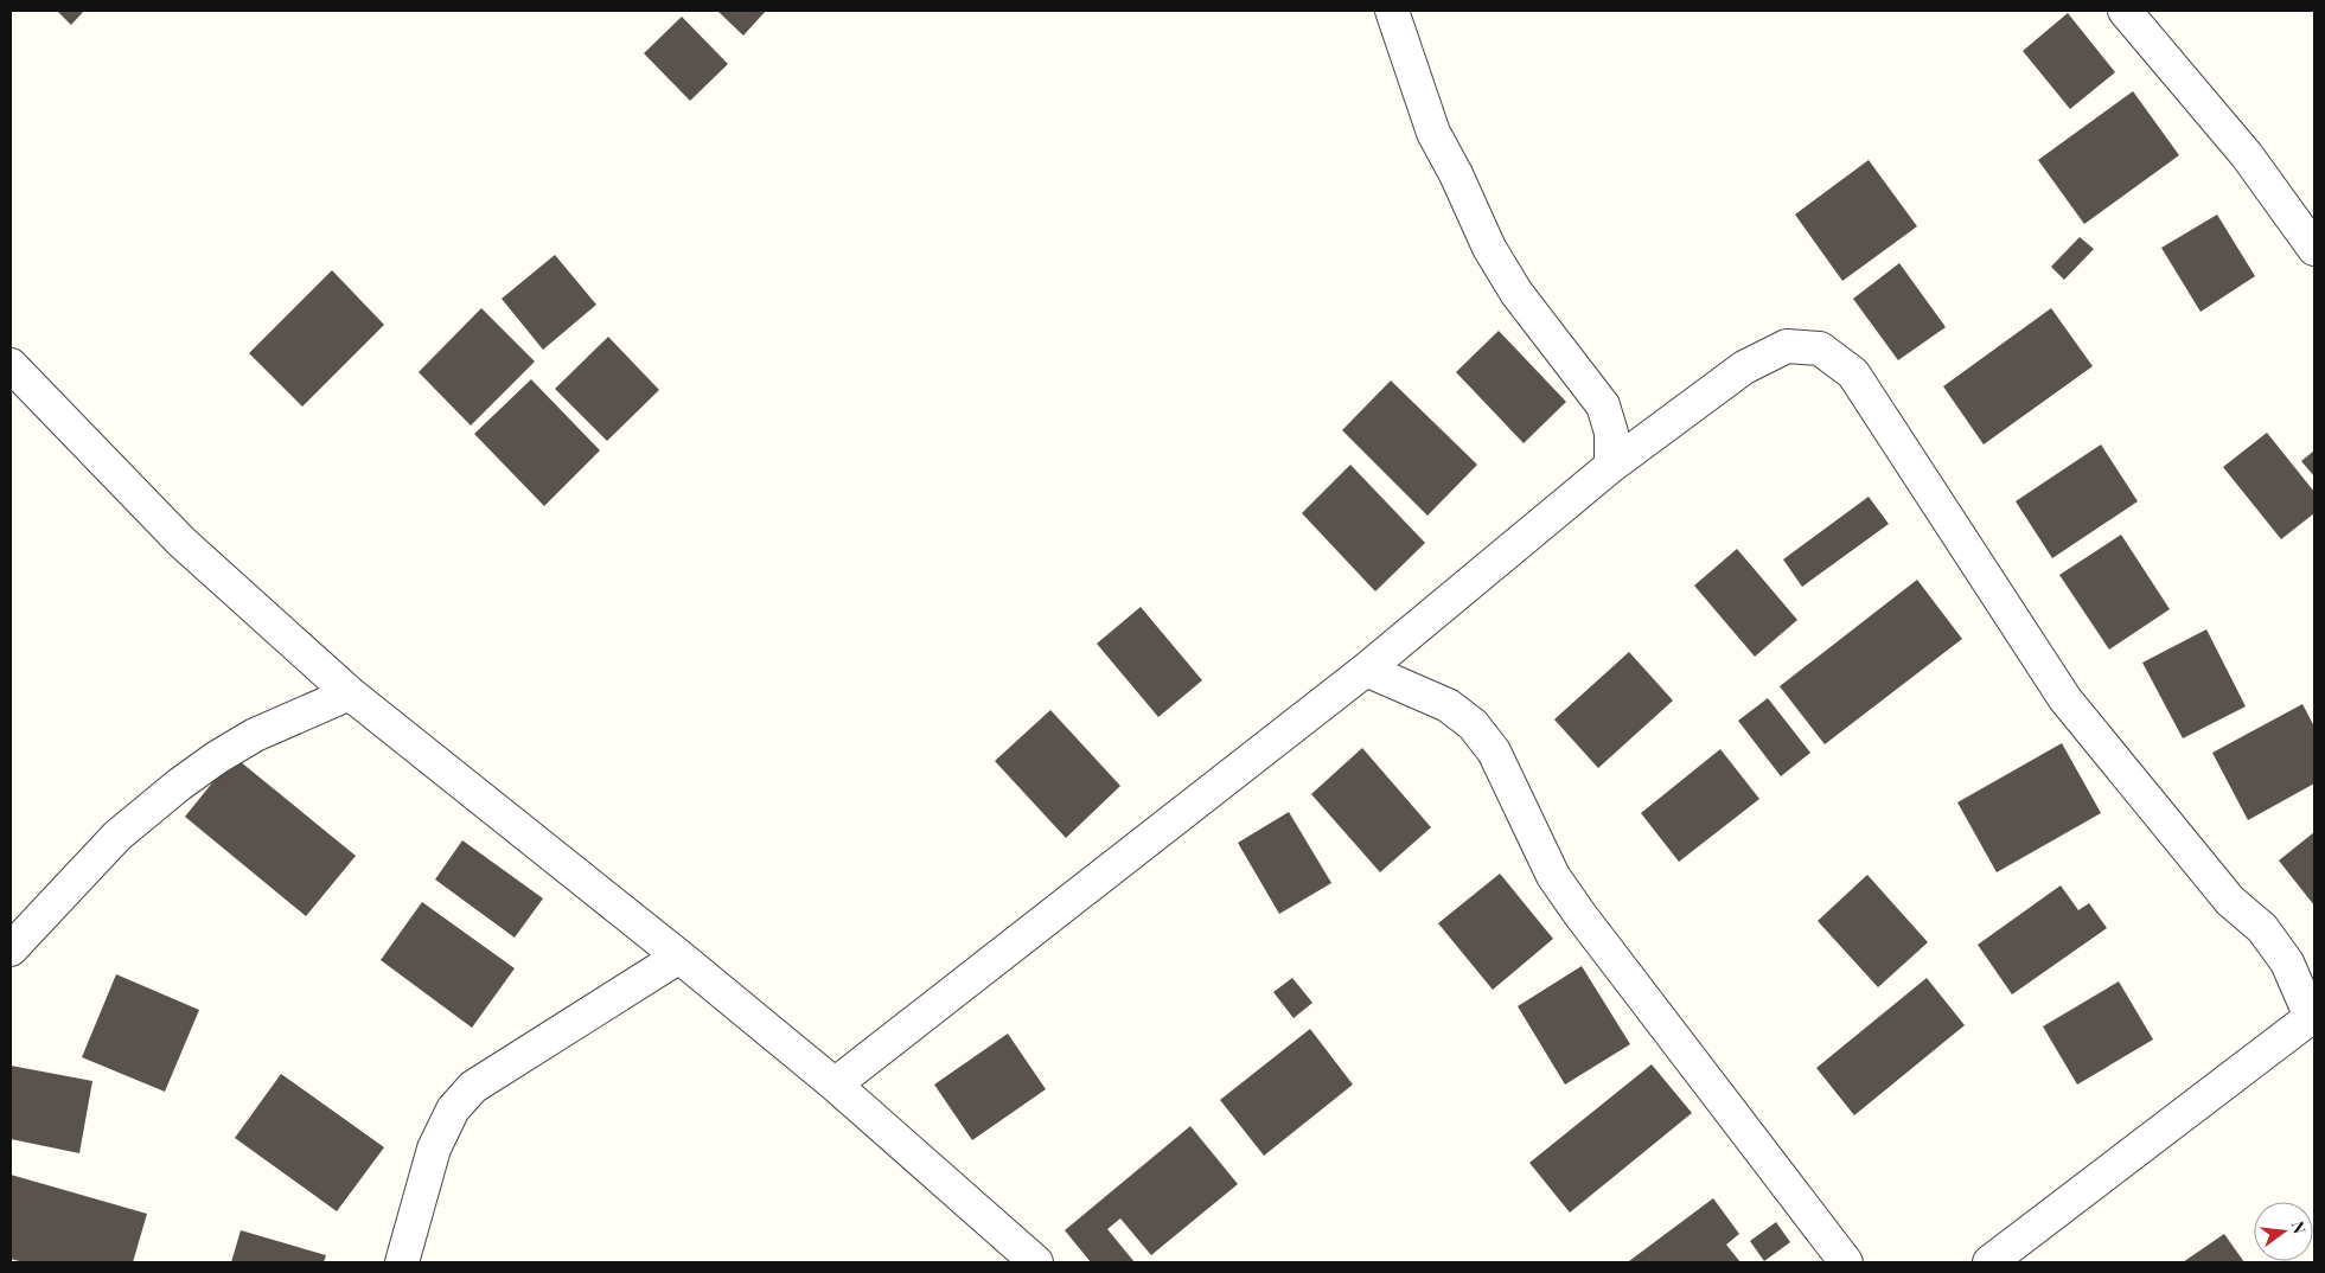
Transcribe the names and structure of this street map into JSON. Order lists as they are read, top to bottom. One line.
{"north":"right"}
